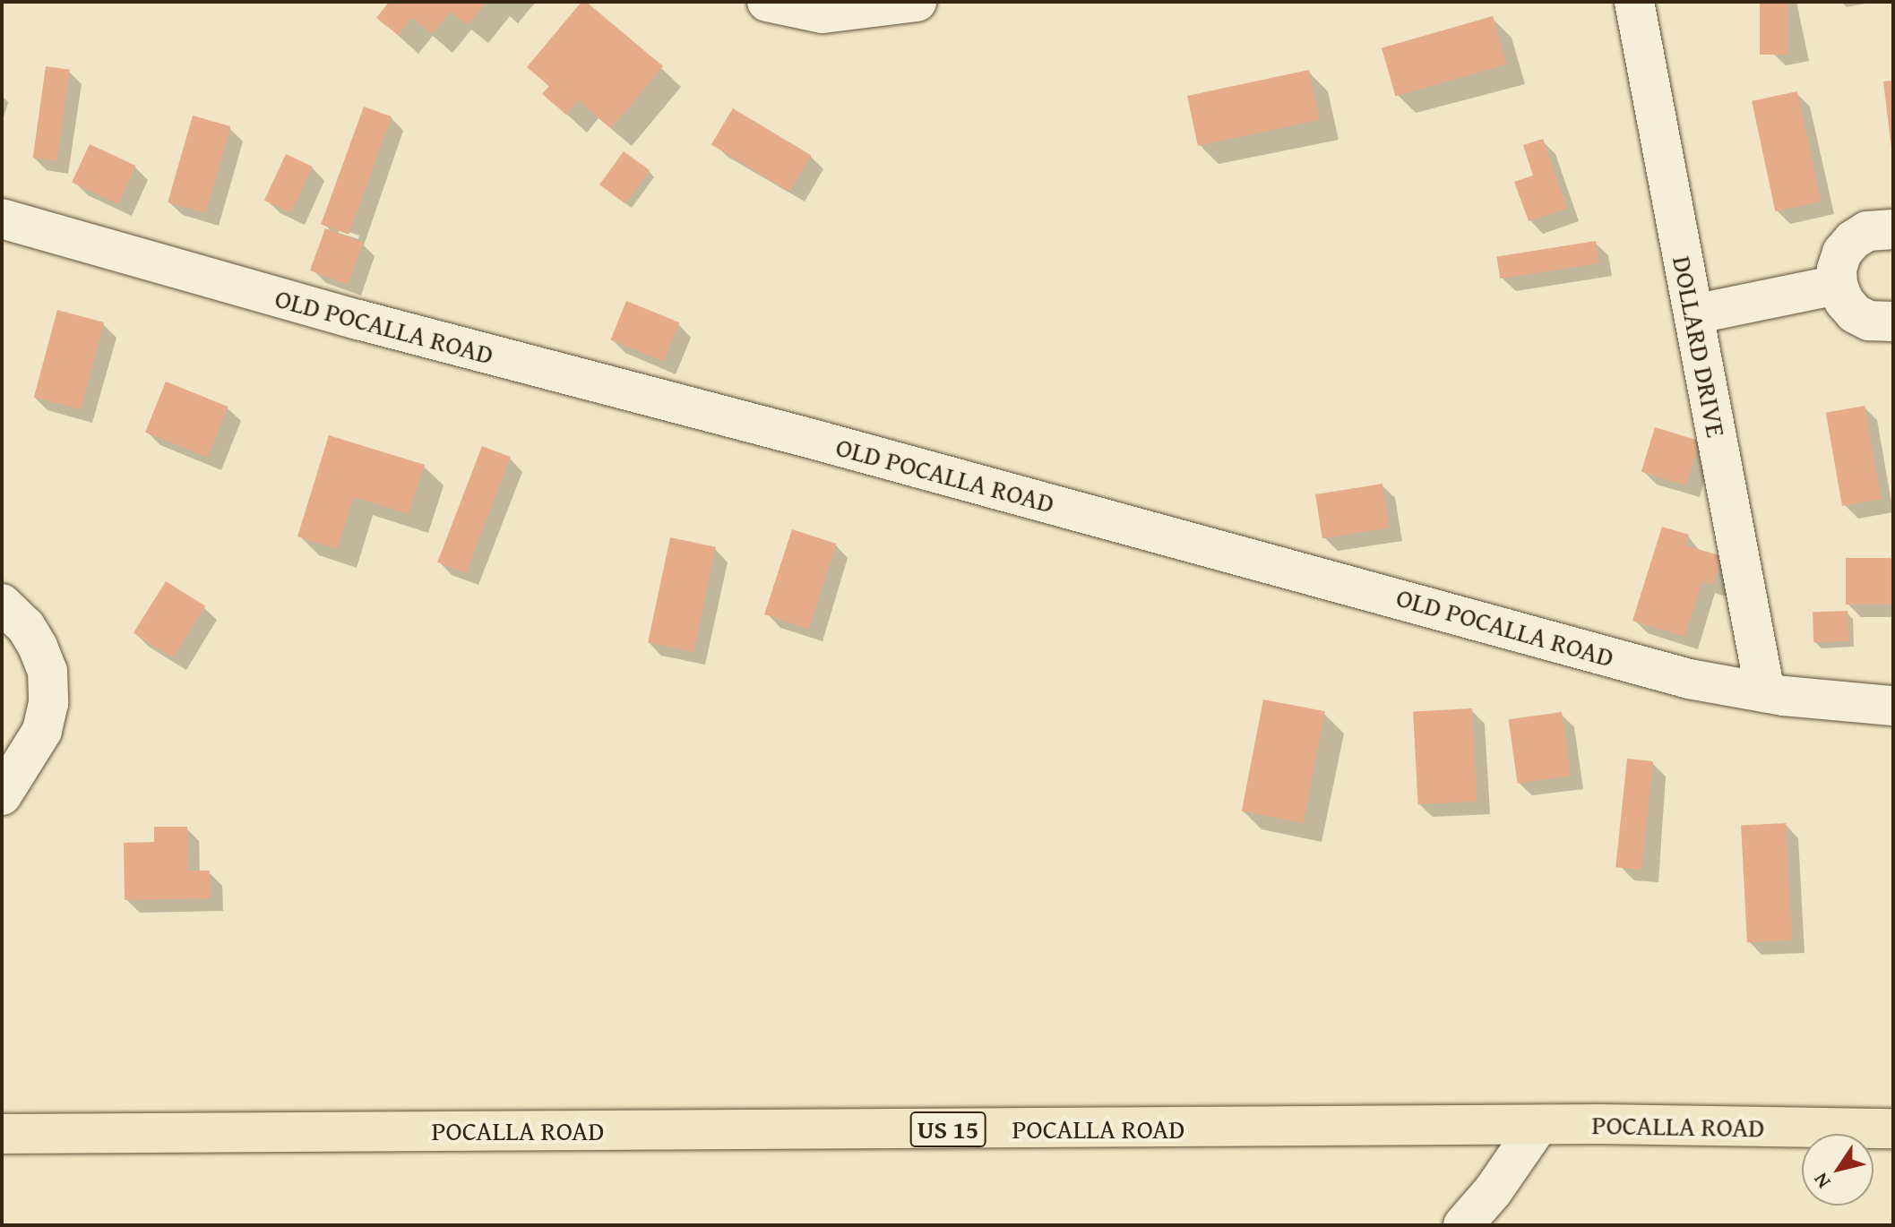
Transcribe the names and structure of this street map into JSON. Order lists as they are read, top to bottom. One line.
{"streets":{"main road":["POCALLA ROAD","US 15"],"street":["OLD POCALLA ROAD","DOLLARD DRIVE"]},"crossings":[["OLD POCALLA ROAD","DOLLARD DRIVE"]],"north":"bottom left"}
